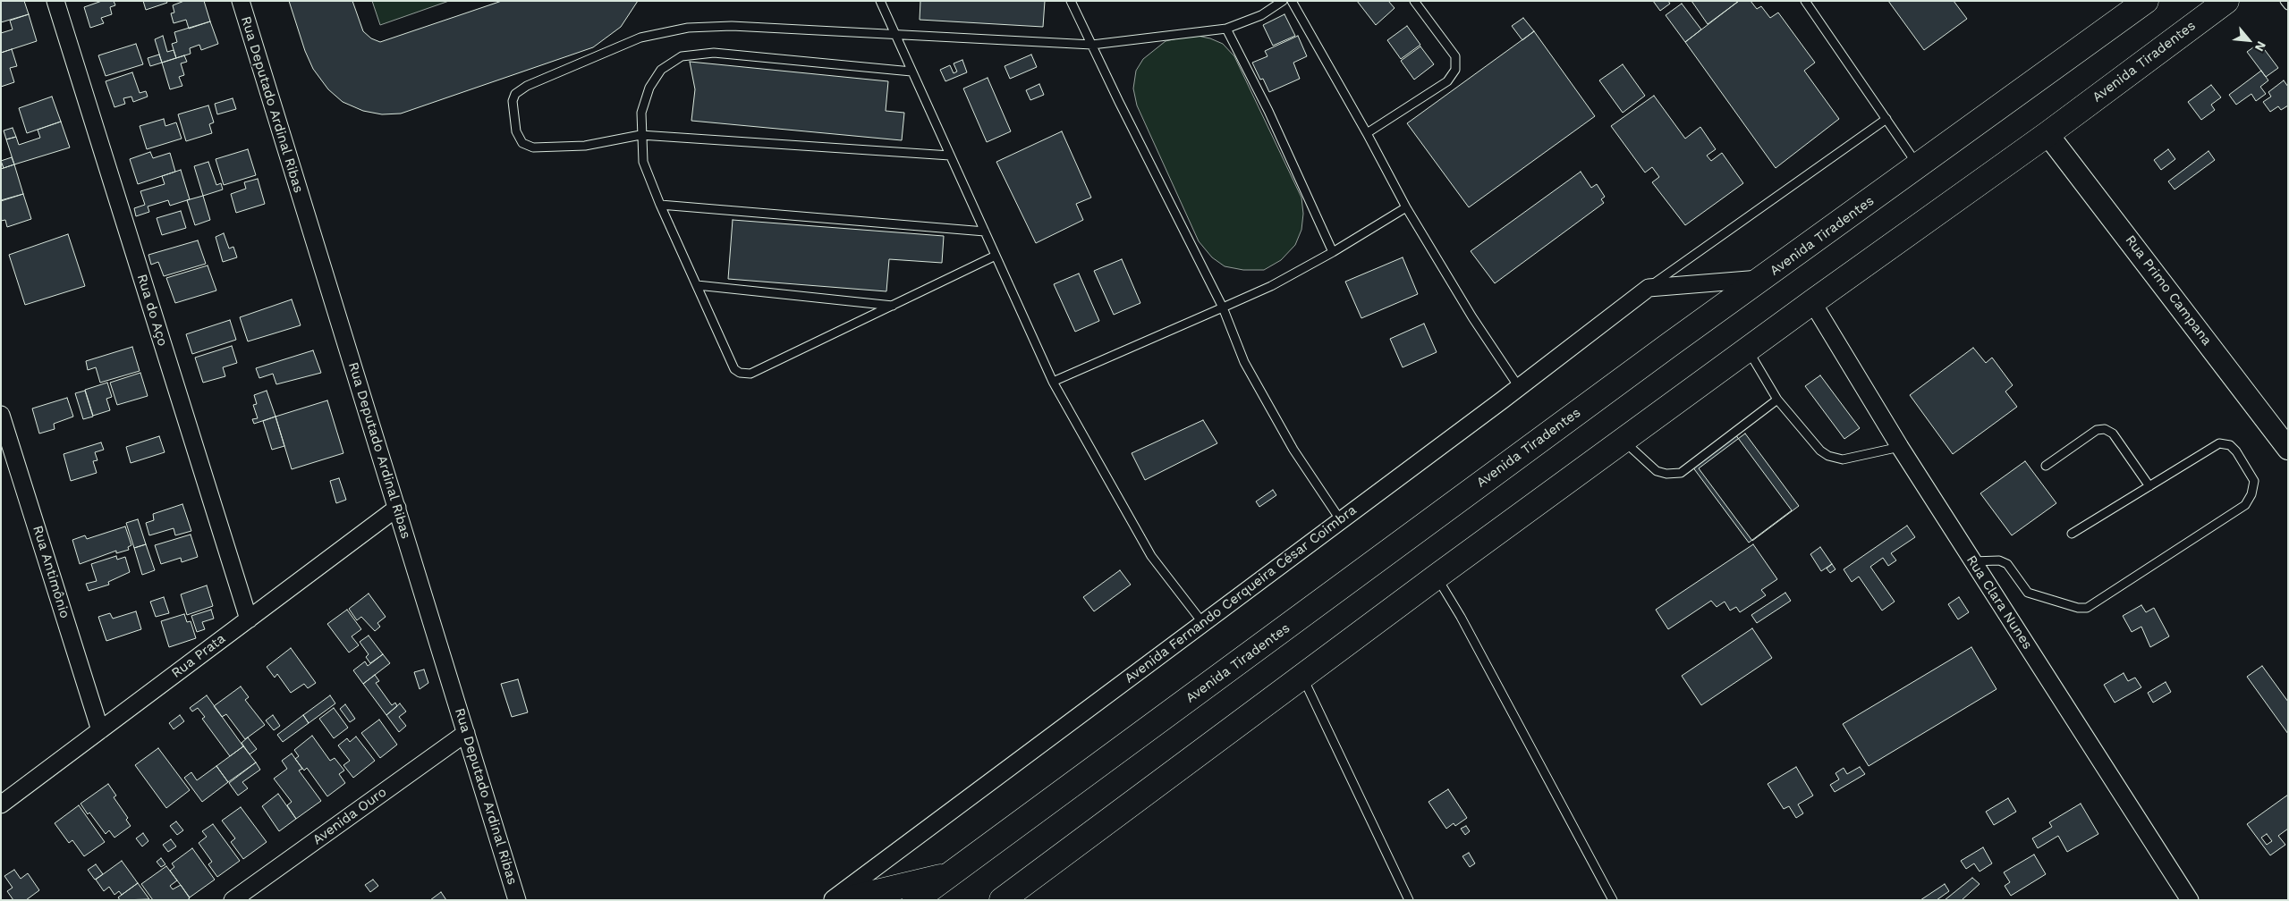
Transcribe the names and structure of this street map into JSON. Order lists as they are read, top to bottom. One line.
{"streets":{"highway":["Avenida Tiradentes"],"street":["Rua Deputado Ardinal Ribas","Rua Primo Campana","Rua do Aço","Rua Antimônio","Avenida Fernando Cerqueira César Coimbra","Rua Clara Nunes","Rua Prata","Avenida Ouro"]},"crossings":[["Avenida Tiradentes","Rua Primo Campana"],["Avenida Tiradentes","Rua Clara Nunes"],["Rua Deputado Ardinal Ribas","Rua Prata"],["Rua Deputado Ardinal Ribas","Avenida Ouro"],["Rua do Aço","Rua Prata"],["Rua Antimônio","Rua Prata"]],"north":"bottom right"}
